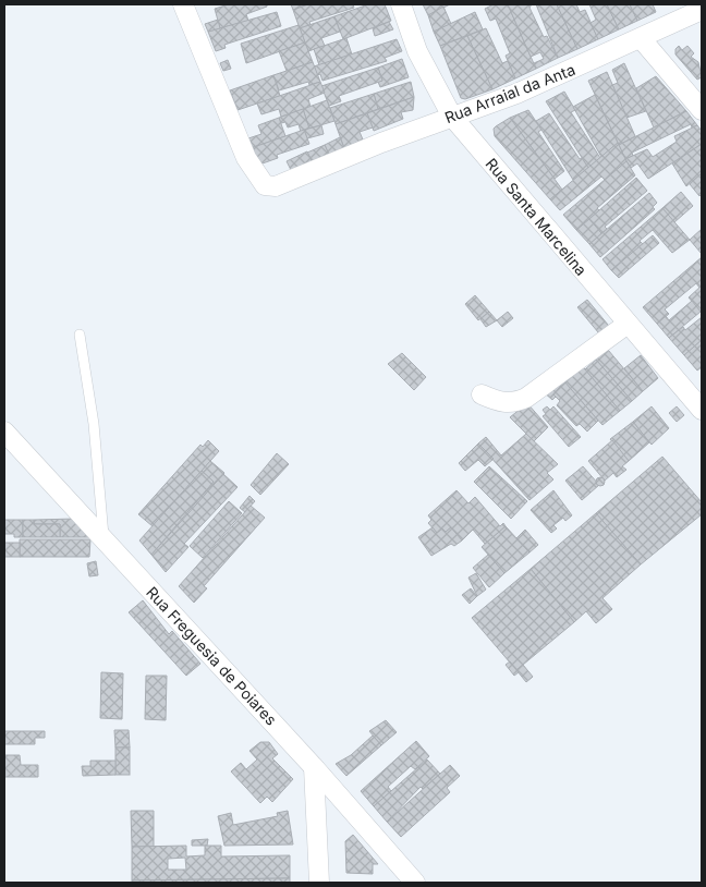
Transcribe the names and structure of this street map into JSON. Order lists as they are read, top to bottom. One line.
{"streets":{"street":["Rua Arraial da Anta","Rua Santa Marcelina","Rua Freguesia de Poiares"]},"crossings":[["Rua Arraial da Anta","Rua Santa Marcelina"]]}
